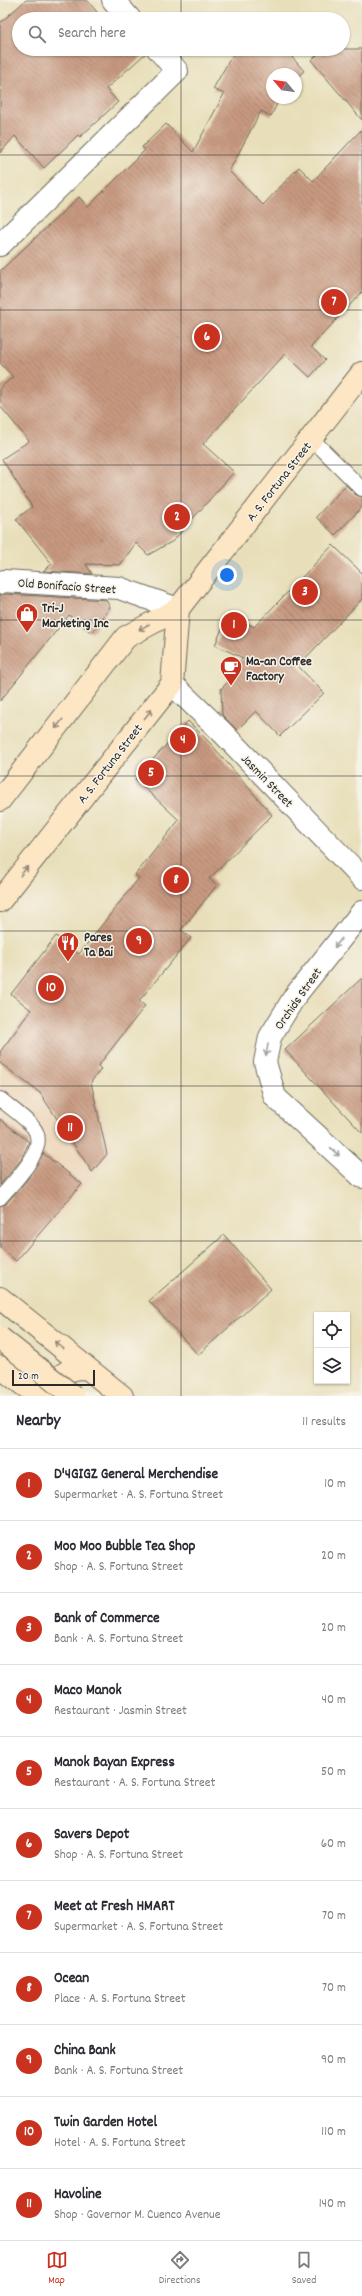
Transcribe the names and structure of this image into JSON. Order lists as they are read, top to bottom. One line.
{"streets":{"main road":["A. S. Fortuna Street"],"street":["Old Bonifacio Street","Jasmin Street","Orchids Street"]},"crossings":[["A. S. Fortuna Street","Old Bonifacio Street"],["A. S. Fortuna Street","Jasmin Street"]],"places":{"shop":["Tri-J Marketing Inc"],"cafe":["Ma-an Coffee Factory"],"restaurant":["Pares Ta Bai"]},"scale_bar":"20 m","north":"top left","page":{"search":"Search here","pins":["7","6","2","3","1","4","5","8","9","10","11"],"scale":"20 m","heading":["Nearby","11 results"],"list":[{"mark":"1","name":"D'4GIGZ General Merchendise","note":"Supermarket · A. S. Fortuna Street","value":"10 m"},{"mark":"2","name":"Moo Moo Bubble Tea Shop","note":"Shop · A. S. Fortuna Street","value":"20 m"},{"mark":"3","name":"Bank of Commerce","note":"Bank · A. S. Fortuna Street","value":"20 m"},{"mark":"4","name":"Maco Manok","note":"Restaurant · Jasmin Street","value":"40 m"},{"mark":"5","name":"Manok Bayan Express","note":"Restaurant · A. S. Fortuna Street","value":"50 m"},{"mark":"6","name":"Savers Depot","note":"Shop · A. S. Fortuna Street","value":"60 m"},{"mark":"7","name":"Meet at Fresh HMART","note":"Supermarket · A. S. Fortuna Street","value":"70 m"},{"mark":"8","name":"Ocean","note":"Place · A. S. Fortuna Street","value":"70 m"},{"mark":"9","name":"China Bank","note":"Bank · A. S. Fortuna Street","value":"90 m"},{"mark":"10","name":"Twin Garden Hotel","note":"Hotel · A. S. Fortuna Street","value":"110 m"},{"mark":"11","name":"Havoline","note":"Shop · Governor M. Cuenco Avenue","value":"140 m"}],"nav":["Map","Directions","Saved"]}}
